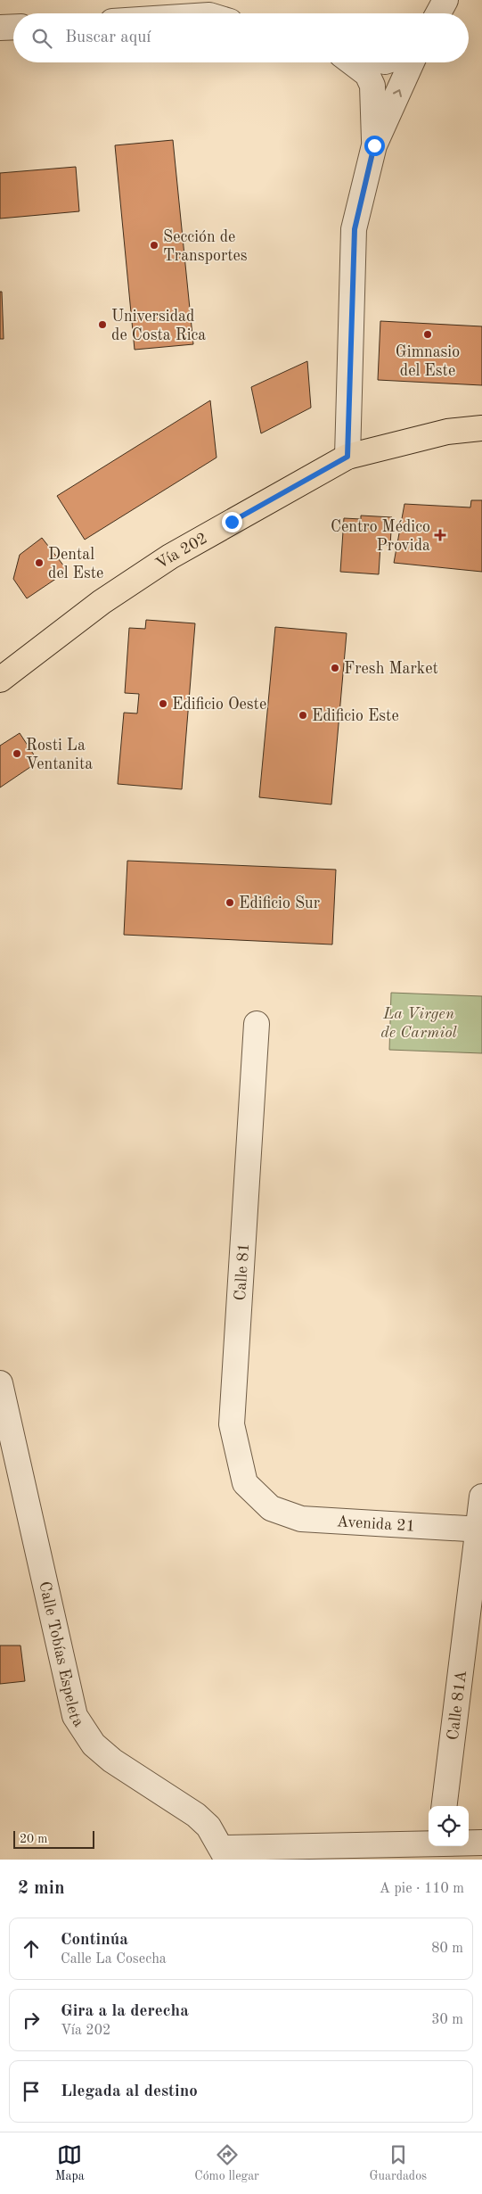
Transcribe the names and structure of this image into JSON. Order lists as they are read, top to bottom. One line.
{"streets":{"main road":["Vía 202"],"street":["Calle 81","Avenida 21","Calle Tobías Espeleta","Calle 81A"]},"crossings":[["Calle 81","Avenida 21"],["Avenida 21","Calle 81A"]],"parks":["La Virgen de Carmiol"],"places":{"other":["Sección de Transportes","Universidad de Costa Rica","Gimnasio del Este","Dental del Este","Fresh Market","Edificio Oeste","Edificio Este","Rosti La Ventanita","Edificio Sur"],"health":["Centro Médico Provida"]},"scale_bar":"20 m","page":{"search":"Buscar aquí","scale":"20 m","heading":["2 min","A pie · 110 m"],"list":[["Continúa","Calle La Cosecha","80 m"],["Gira a la derecha","Vía 202","30 m"],"Llegada al destino"],"nav":["Mapa","Cómo llegar","Guardados"]}}
